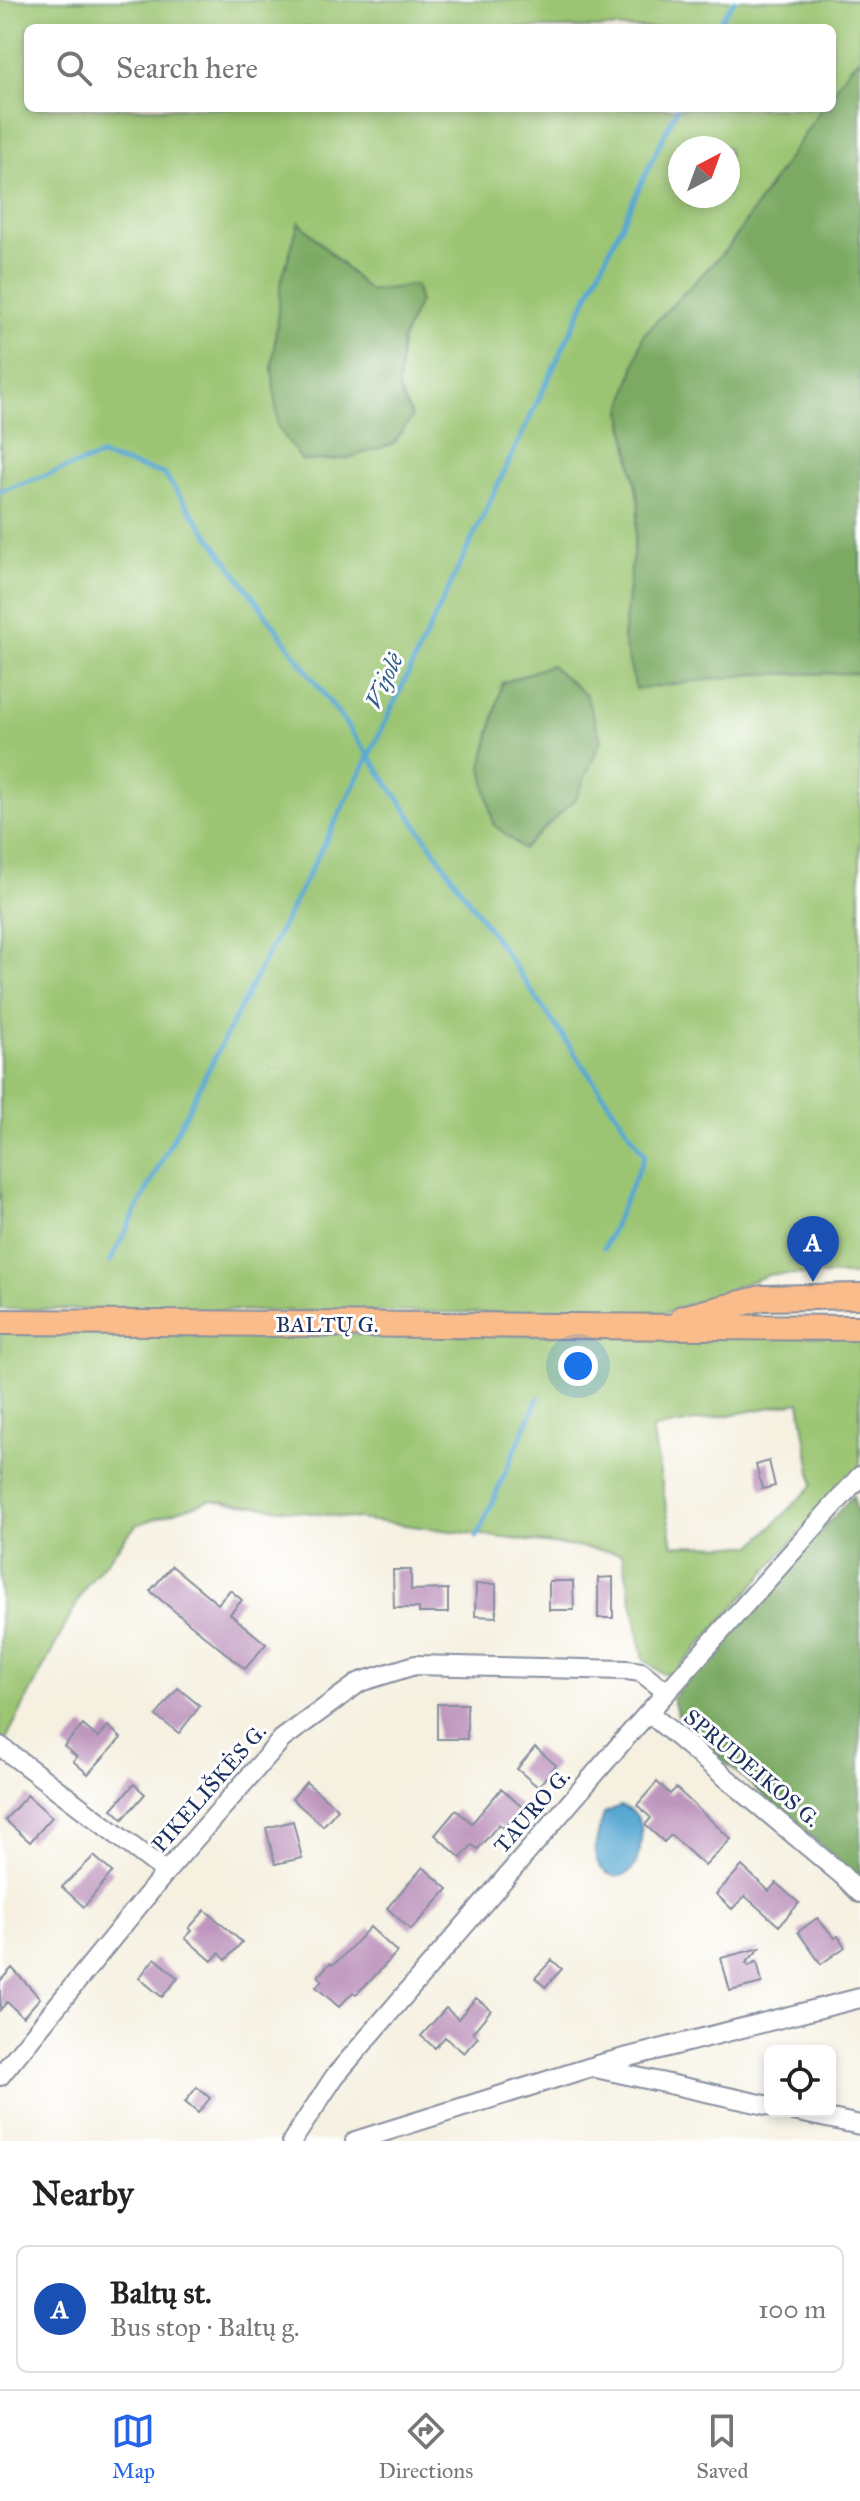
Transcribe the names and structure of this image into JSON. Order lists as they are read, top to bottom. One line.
{"streets":{"main road":["BALTŲ G."],"street":["SPRUDEIKOS G.","PIKELIŠKĖS G.","TAURO G."]},"crossings":[["SPRUDEIKOS G.","TAURO G."],["PIKELIŠKĖS G.","TAURO G."]],"water":["Vijolė"],"north":"top right","page":{"search":"Search here","pins":"A","heading":"Nearby","list":[{"mark":"A","name":"Baltų st.","note":"Bus stop · Baltų g.","value":"100 m"}],"nav":["Map","Directions","Saved"]}}
